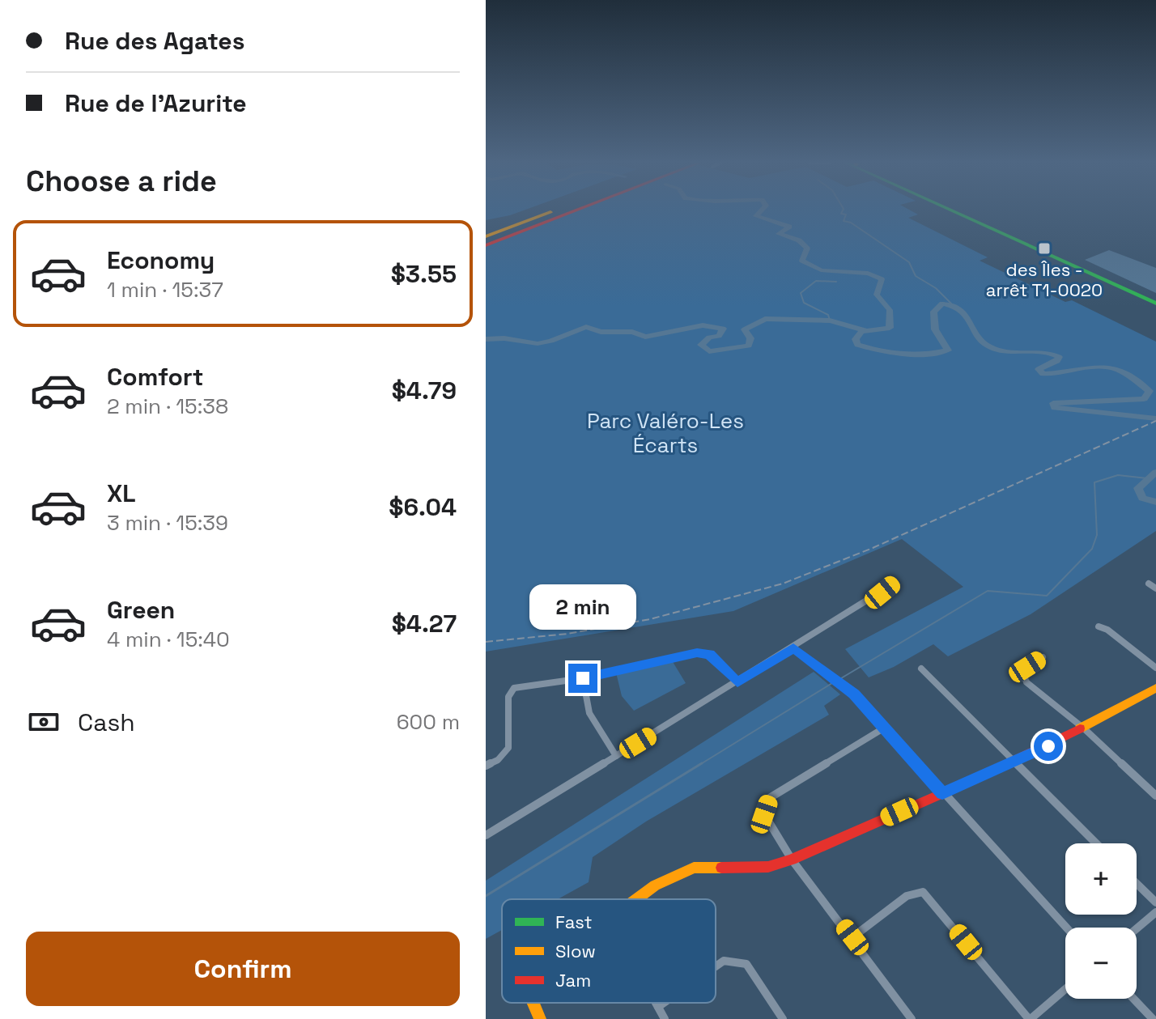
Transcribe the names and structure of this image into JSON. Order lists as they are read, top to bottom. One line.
{"parks":["Parc Valéro-Les Écarts"],"places":{"transit":["des Îles - arrêt T1-0020"]},"legend":["Fast","Slow","Jam"],"page":{"banner":["Rue des Agates","Rue de l'Azurite"],"heading":"Choose a ride","list":[{"name":"Economy","note":"1 min · 15:37","value":"$3.55"},{"name":"Comfort","note":"2 min · 15:38","value":"$4.79"},{"name":"XL","note":"3 min · 15:39","value":"$6.04"},{"name":"Green","note":"4 min · 15:40","value":"$4.27"}],"bubble":"2 min","pay":["Cash","600 m"],"map_buttons":["+","−"],"buttons":"Confirm"}}
